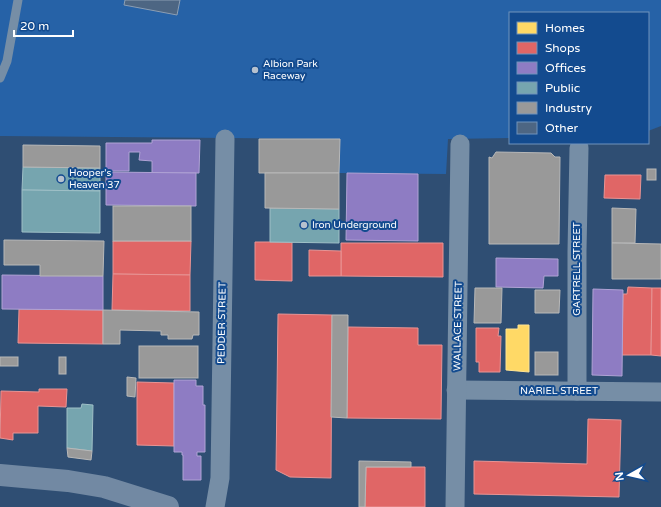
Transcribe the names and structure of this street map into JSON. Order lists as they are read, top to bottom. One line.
{"streets":{"street":["GARTRELL STREET","PEDDER STREET","WALLACE STREET","NARIEL STREET"]},"crossings":[["GARTRELL STREET","NARIEL STREET"],["WALLACE STREET","NARIEL STREET"]],"places":["Albion Park Raceway","Hooper's Heaven 37","Iron Underground"],"legend":["Homes","Shops","Offices","Public","Industry","Other"],"scale_bar":"20 m","north":"left"}
